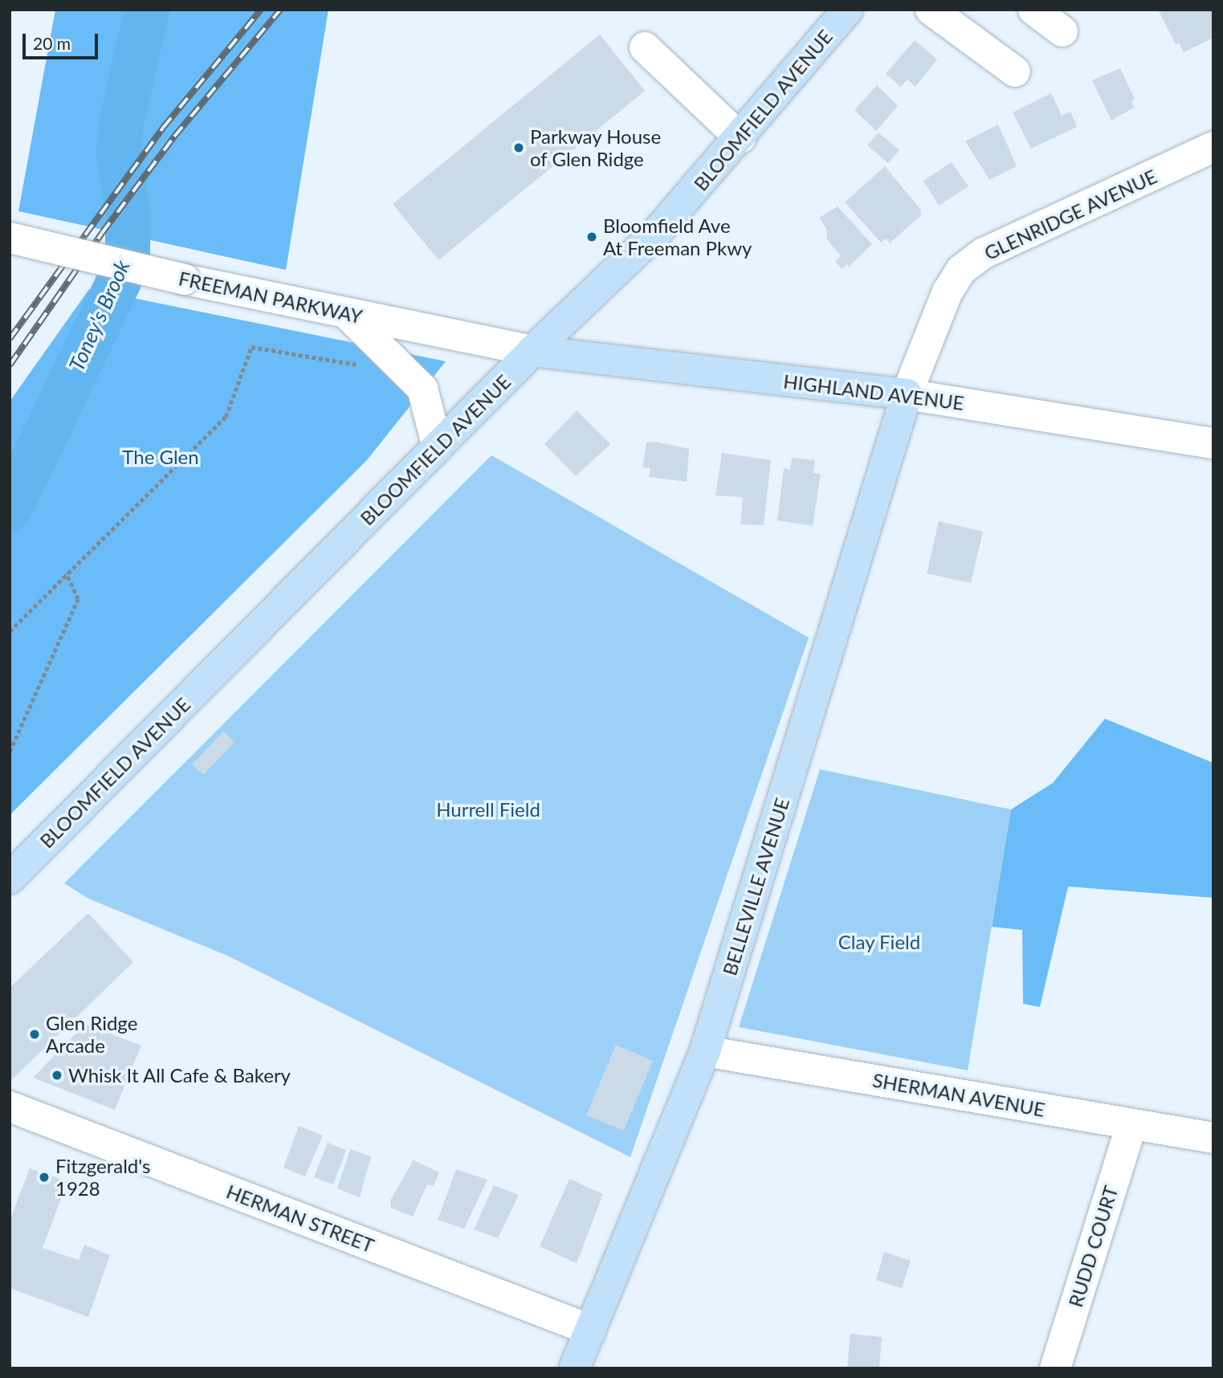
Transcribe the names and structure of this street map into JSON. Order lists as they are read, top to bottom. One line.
{"streets":{"main road":["BLOOMFIELD AVENUE","HIGHLAND AVENUE","BELLEVILLE AVENUE"],"street":["GLENRIDGE AVENUE","FREEMAN PARKWAY","SHERMAN AVENUE","HERMAN STREET","RUDD COURT"]},"crossings":[["BLOOMFIELD AVENUE","FREEMAN PARKWAY"],["BLOOMFIELD AVENUE","HIGHLAND AVENUE"],["GLENRIDGE AVENUE","HIGHLAND AVENUE"],["GLENRIDGE AVENUE","BELLEVILLE AVENUE"],["FREEMAN PARKWAY","HIGHLAND AVENUE"],["HIGHLAND AVENUE","BELLEVILLE AVENUE"],["BELLEVILLE AVENUE","SHERMAN AVENUE"],["BELLEVILLE AVENUE","HERMAN STREET"],["SHERMAN AVENUE","RUDD COURT"]],"water":["Toney's Brook"],"parks":["The Glen","Hurrell Field","Clay Field"],"places":["Parkway House of Glen Ridge","Bloomfield Ave At Freeman Pkwy","Glen Ridge Arcade","Whisk It All Cafe & Bakery","Fitzgerald's 1928"],"scale_bar":"20 m"}
